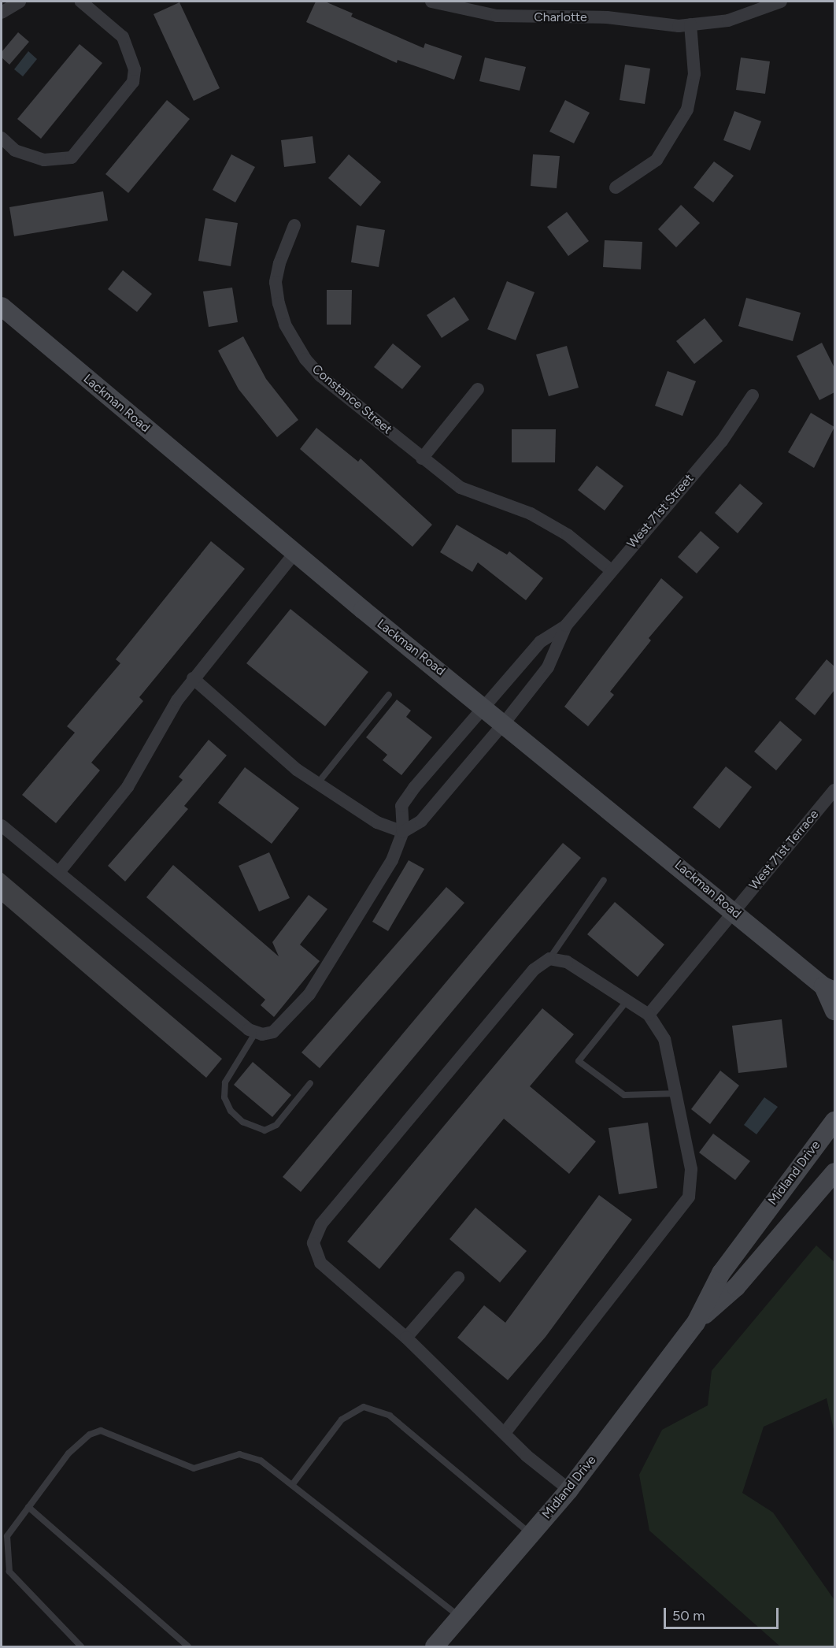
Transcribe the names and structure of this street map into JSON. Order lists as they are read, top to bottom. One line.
{"streets":{"main road":["Lackman Road","Midland Drive"],"street":["Charlotte","Constance Street","West 71st Street","West 71st Terrace"]},"crossings":[["Constance Street","West 71st Street"],["Lackman Road","West 71st Street"],["Lackman Road","West 71st Terrace"]],"scale_bar":"50 m"}
